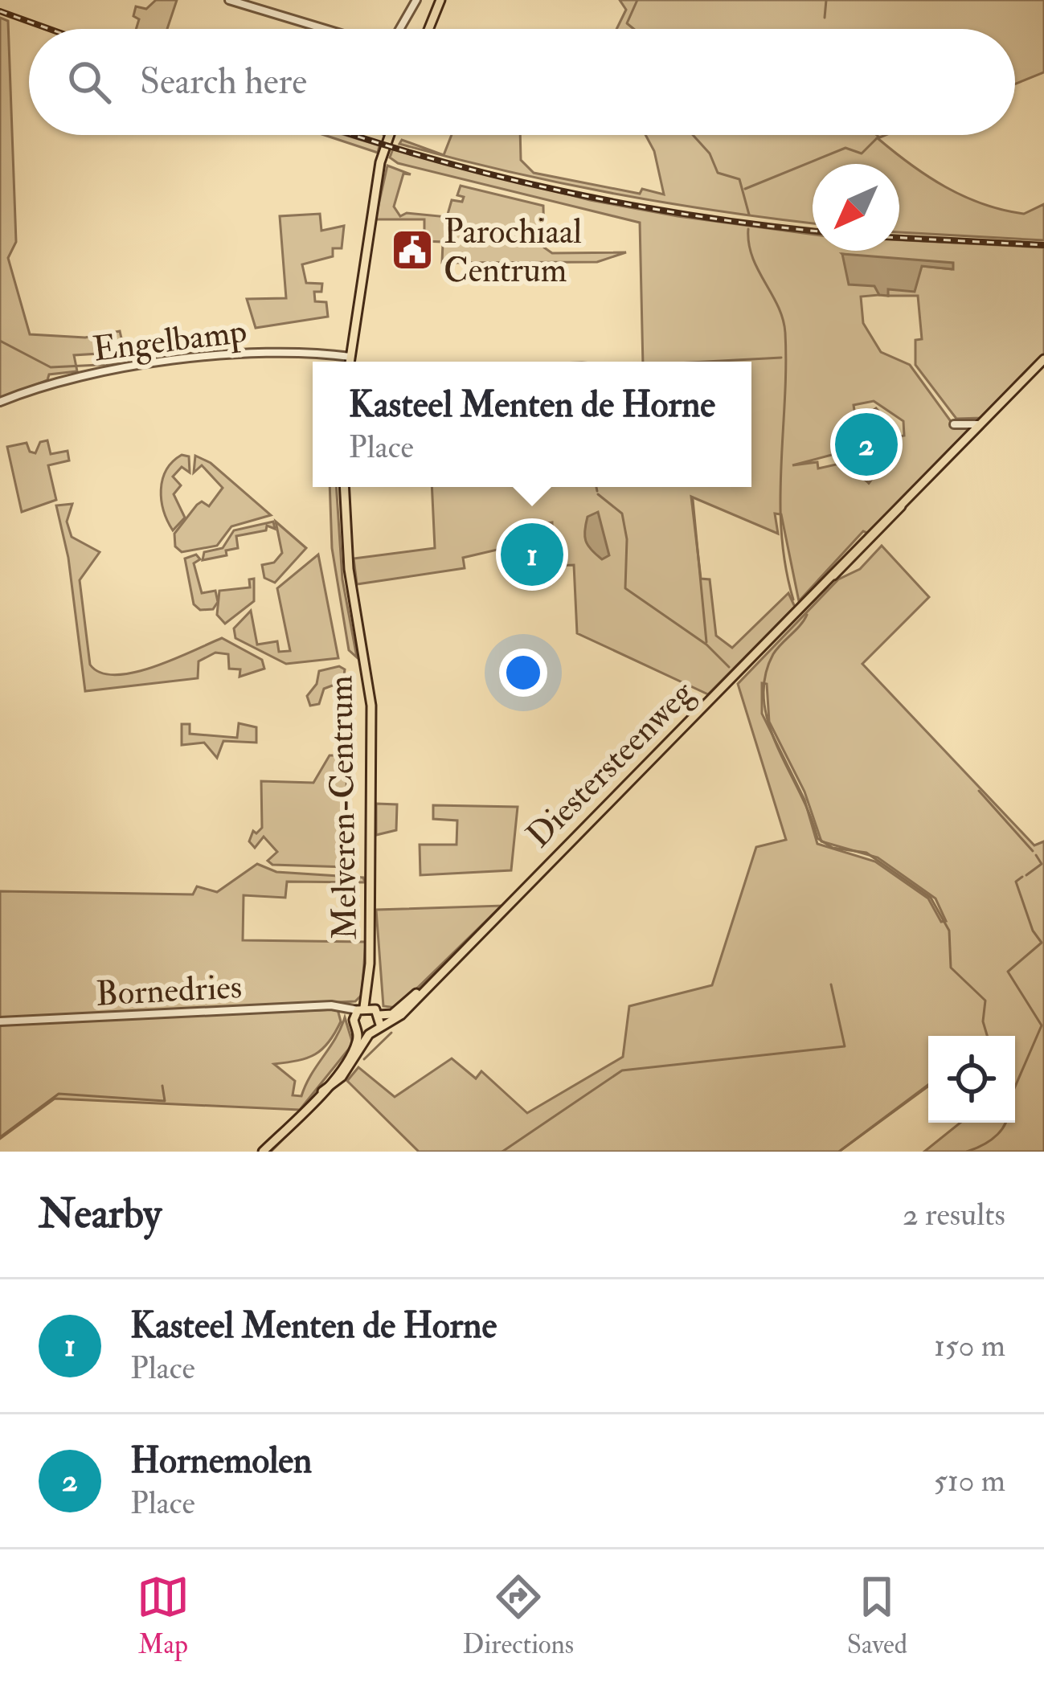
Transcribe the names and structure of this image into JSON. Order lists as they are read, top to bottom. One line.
{"streets":{"main road":["Diestersteenweg","Melveren-Centrum"],"street":["Engelbamp","Bornedries"]},"crossings":[["Diestersteenweg","Melveren-Centrum"],["Diestersteenweg","Bornedries"],["Melveren-Centrum","Bornedries"]],"places":{"public building":["Parochiaal Centrum"]},"north":"bottom left","page":{"search":"Search here","popup":["Kasteel Menten de Horne","Place"],"pins":["2","1"],"heading":["Nearby","2 results"],"list":[{"mark":"1","name":"Kasteel Menten de Horne","note":"Place","value":"150 m"},{"mark":"2","name":"Hornemolen","note":"Place","value":"510 m"}],"nav":["Map","Directions","Saved"]}}
